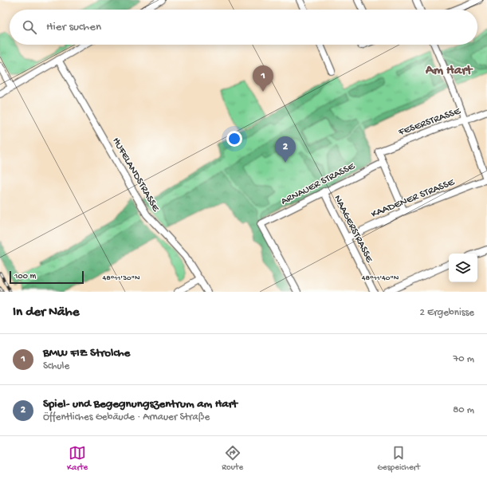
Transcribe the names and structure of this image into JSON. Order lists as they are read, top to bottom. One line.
{"streets":{"street":["FESERSTRASSE","HUFELANDSTRASSE","ARNAUER STRASSE","KAADENER STRASSE","NAAGERSTRASSE"]},"crossings":[["FESERSTRASSE","ARNAUER STRASSE"],["ARNAUER STRASSE","NAAGERSTRASSE"],["KAADENER STRASSE","NAAGERSTRASSE"]],"districts":["Am Hart"],"scale_bar":"100 m","page":{"search":"Hier suchen","pins":["1","2"],"scale":"100 m","heading":["In der Nähe","2 Ergebnisse"],"list":[{"mark":"1","name":"BMW FIZ Strolche","note":"Schule","value":"70 m"},{"mark":"2","name":"Spiel- und Begegnungszentrum am Hart","note":"Öffentliches Gebäude · Arnauer Straße","value":"80 m"}],"nav":["Karte","Route","Gespeichert"]},"coordinates":["48°11'30\"N","48°11'40\"N"]}
